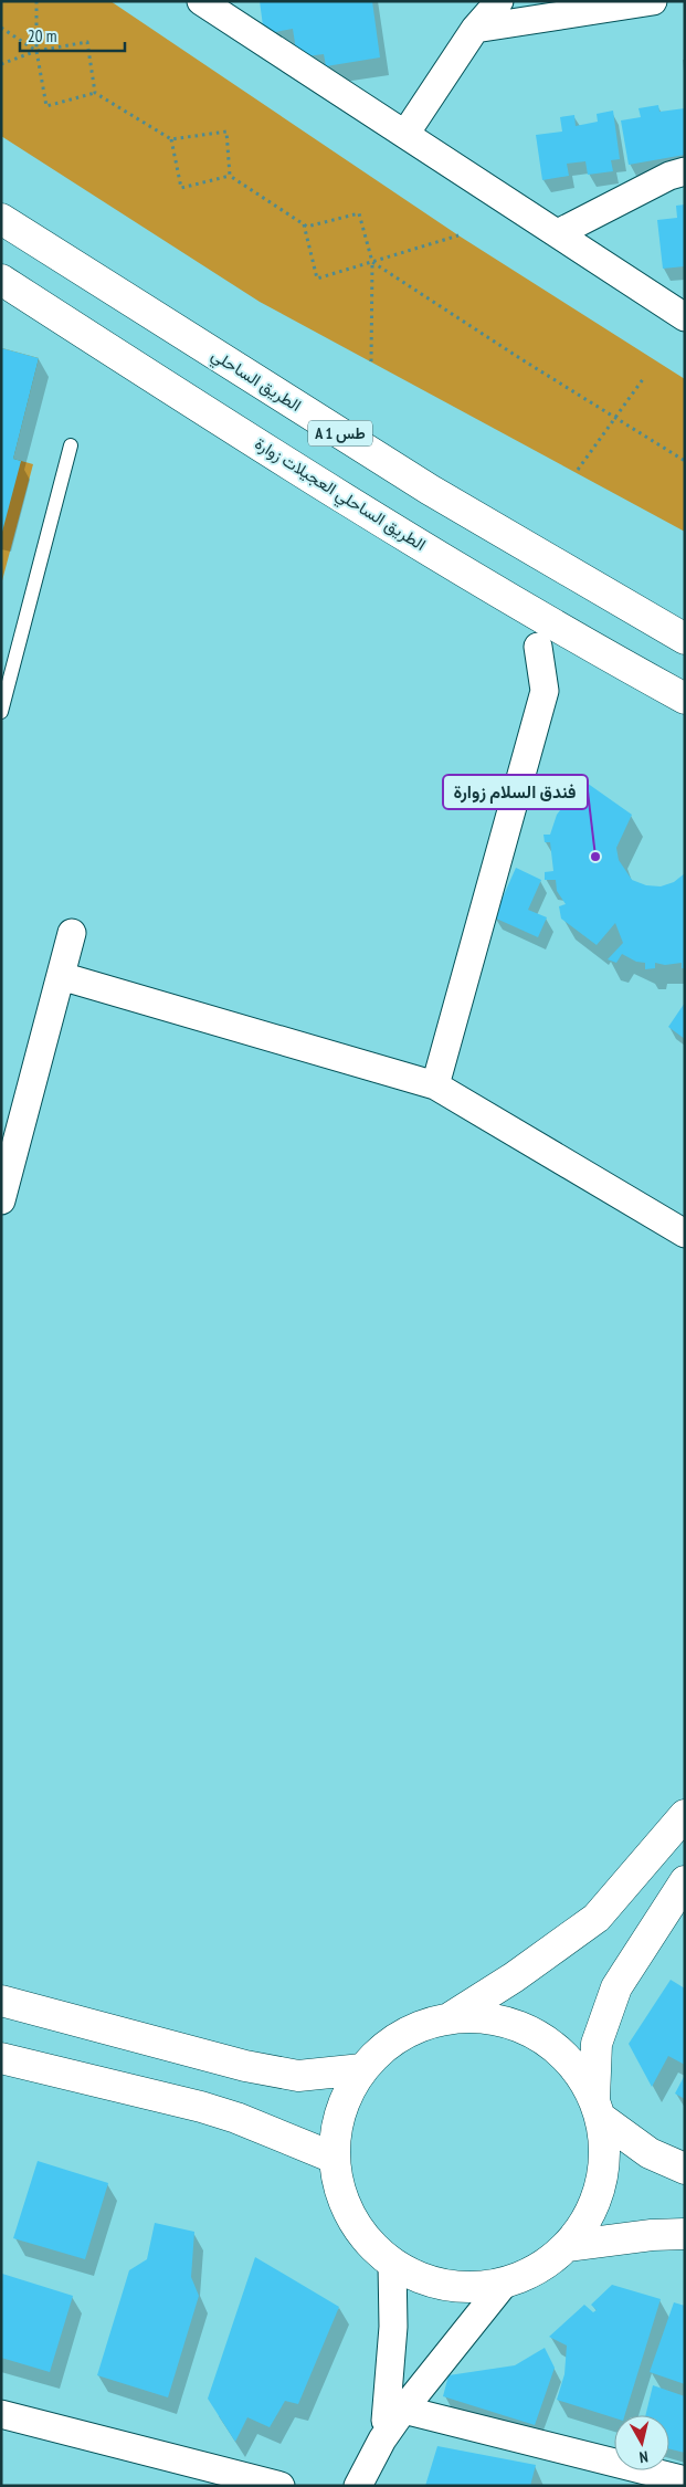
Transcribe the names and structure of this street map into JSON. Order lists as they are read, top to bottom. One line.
{"streets":{"main road":["الطريق الساحلي","A 1 طس","الطريق الساحلي العجيلات زوارة"]},"places":["فندق السلام زوارة"],"scale_bar":"20 m","north":"bottom"}
